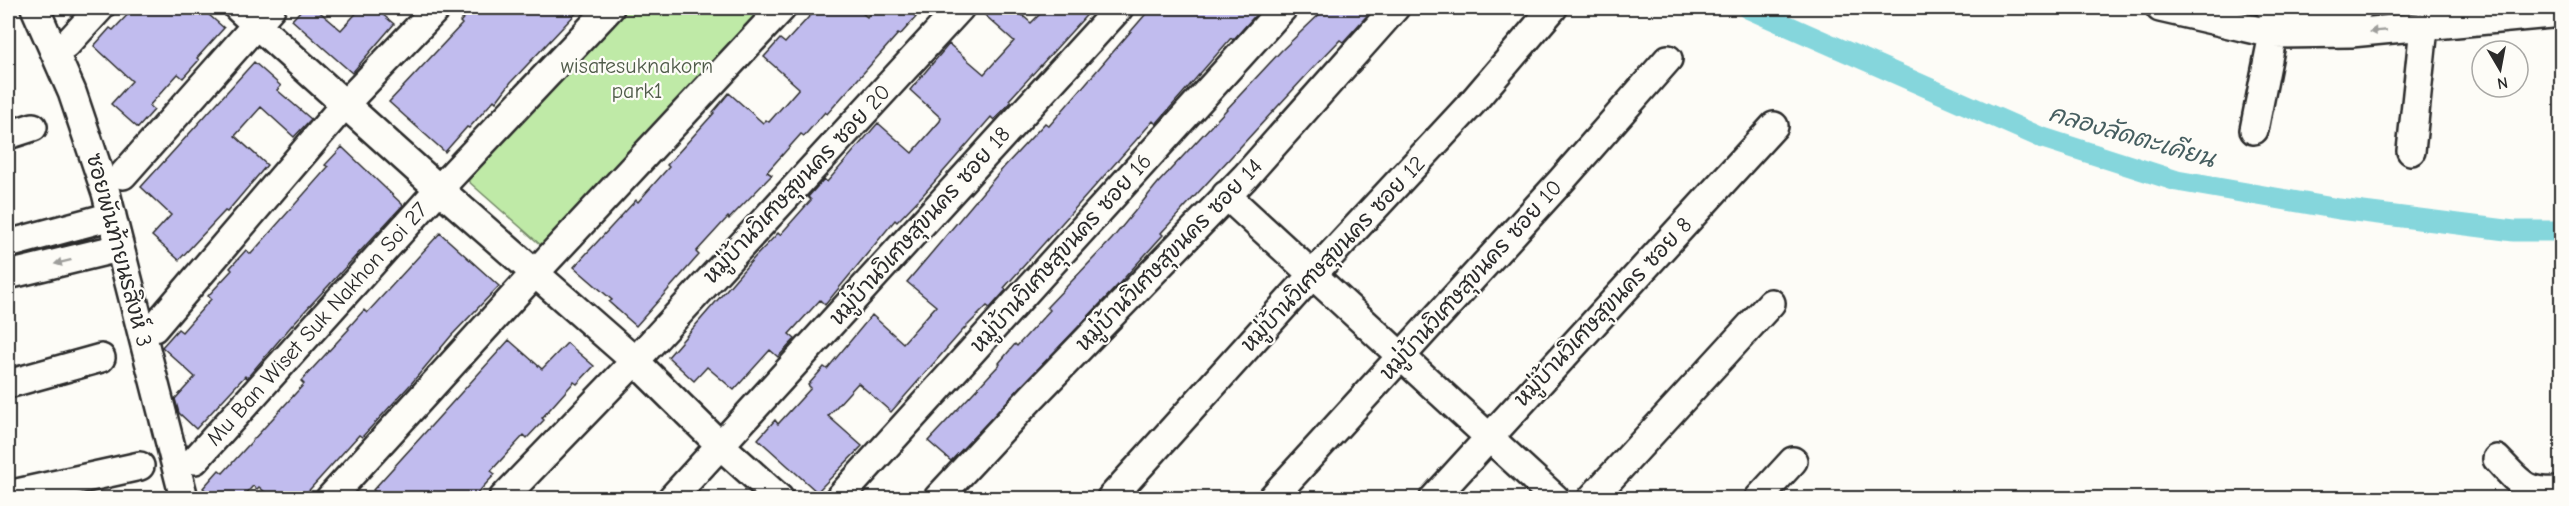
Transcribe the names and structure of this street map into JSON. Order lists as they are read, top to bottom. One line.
{"streets":{"street":["หมู่บ้านวิเศษสุขนคร ซอย 20","หมู่บ้านวิเศษสุขนคร ซอย 18","ซอยพันท้ายนรสิงห์ 3","หมู่บ้านวิเศษสุขนคร ซอย 16","หมู่บ้านวิเศษสุขนคร ซอย 12","หมู่บ้านวิเศษสุขนคร ซอย 14","หมู่บ้านวิเศษสุขนคร ซอย 10","หมู่บ้านวิเศษสุขนคร ซอย 8","Mu Ban Wiset Suk Nakhon Soi 27"]},"water":["คลองลัดตะเคียน"],"parks":["wisatesuknakorn park1"],"north":"bottom"}
